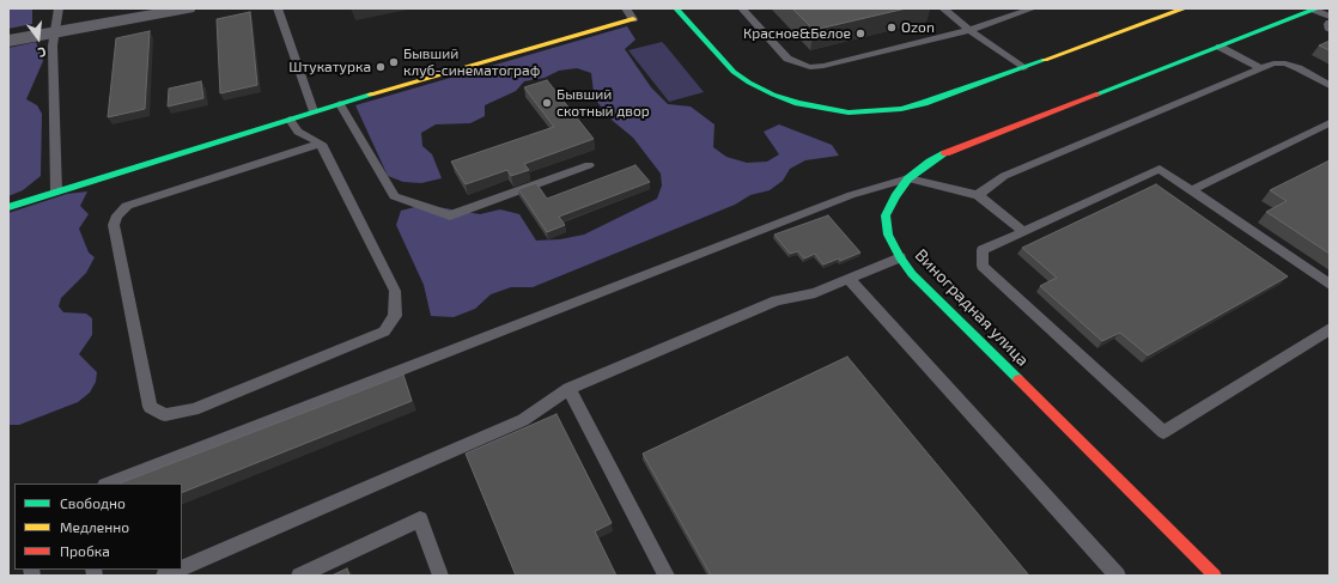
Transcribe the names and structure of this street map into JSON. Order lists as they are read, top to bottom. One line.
{"streets":{"street":["Виноградная улица"]},"places":["Ozon","Красное&Белое","Бывший клуб-синематограф","Штукатурка","Бывший скотный двор"],"legend":["Свободно","Медленно","Пробка"],"north":"bottom"}
